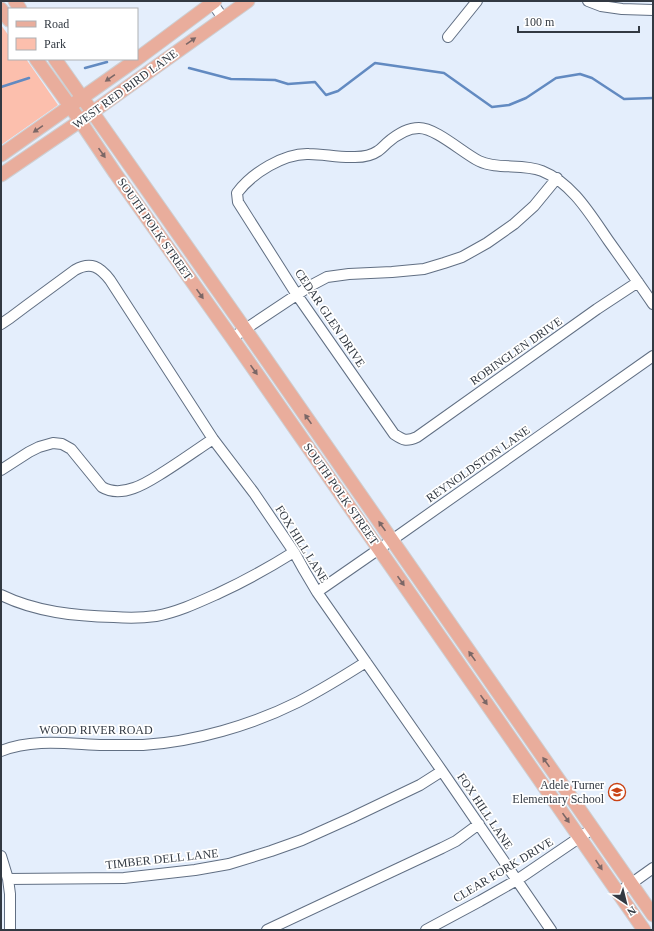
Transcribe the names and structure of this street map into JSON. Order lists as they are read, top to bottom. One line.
{"streets":{"main road":["WEST RED BIRD LANE","SOUTH POLK STREET"],"street":["CEDAR GLEN DRIVE","ROBINGLEN DRIVE","REYNOLDSTON LANE","FOX HILL LANE","WOOD RIVER ROAD","TIMBER DELL LANE","CLEAR FORK DRIVE"]},"crossings":[["WEST RED BIRD LANE","SOUTH POLK STREET"],["SOUTH POLK STREET","REYNOLDSTON LANE"],["SOUTH POLK STREET","CLEAR FORK DRIVE"],["CEDAR GLEN DRIVE","ROBINGLEN DRIVE"],["REYNOLDSTON LANE","FOX HILL LANE"],["FOX HILL LANE","WOOD RIVER ROAD"],["FOX HILL LANE","TIMBER DELL LANE"],["FOX HILL LANE","CLEAR FORK DRIVE"]],"places":{"school or university":["Adele Turner Elementary School"]},"legend":["Road","Park"],"scale_bar":"100 m","north":"bottom right"}
